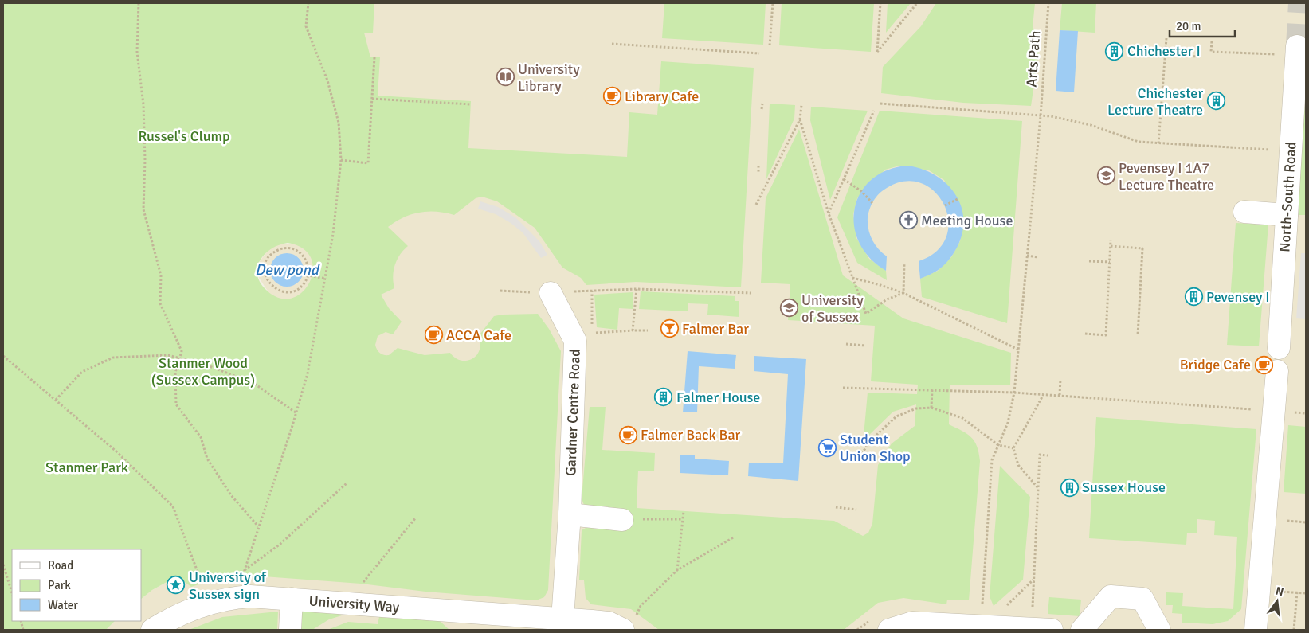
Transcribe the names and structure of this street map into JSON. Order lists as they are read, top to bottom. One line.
{"streets":{"street":["North-South Road","Gardner Centre Road","University Way"],"path":["Arts Path"]},"crossings":[["Gardner Centre Road","University Way"]],"water":["Dew pond"],"parks":["Russel's Clump","Stanmer Wood (Sussex Campus)","Stanmer Park"],"places":{"building":["Chichester I","Chichester Lecture Theatre","Pevensey I","Falmer House","Sussex House"],"library":["University Library"],"cafe":["Library Cafe","ACCA Cafe","Bridge Cafe","Falmer Back Bar"],"school or university":["Pevensey I 1A7 Lecture Theatre","University of Sussex"],"church":["Meeting House"],"bar":["Falmer Bar"],"supermarket":["Student Union Shop"],"place":["University of Sussex sign"]},"legend":["Road","Park","Water"],"scale_bar":"20 m","north":"top"}
